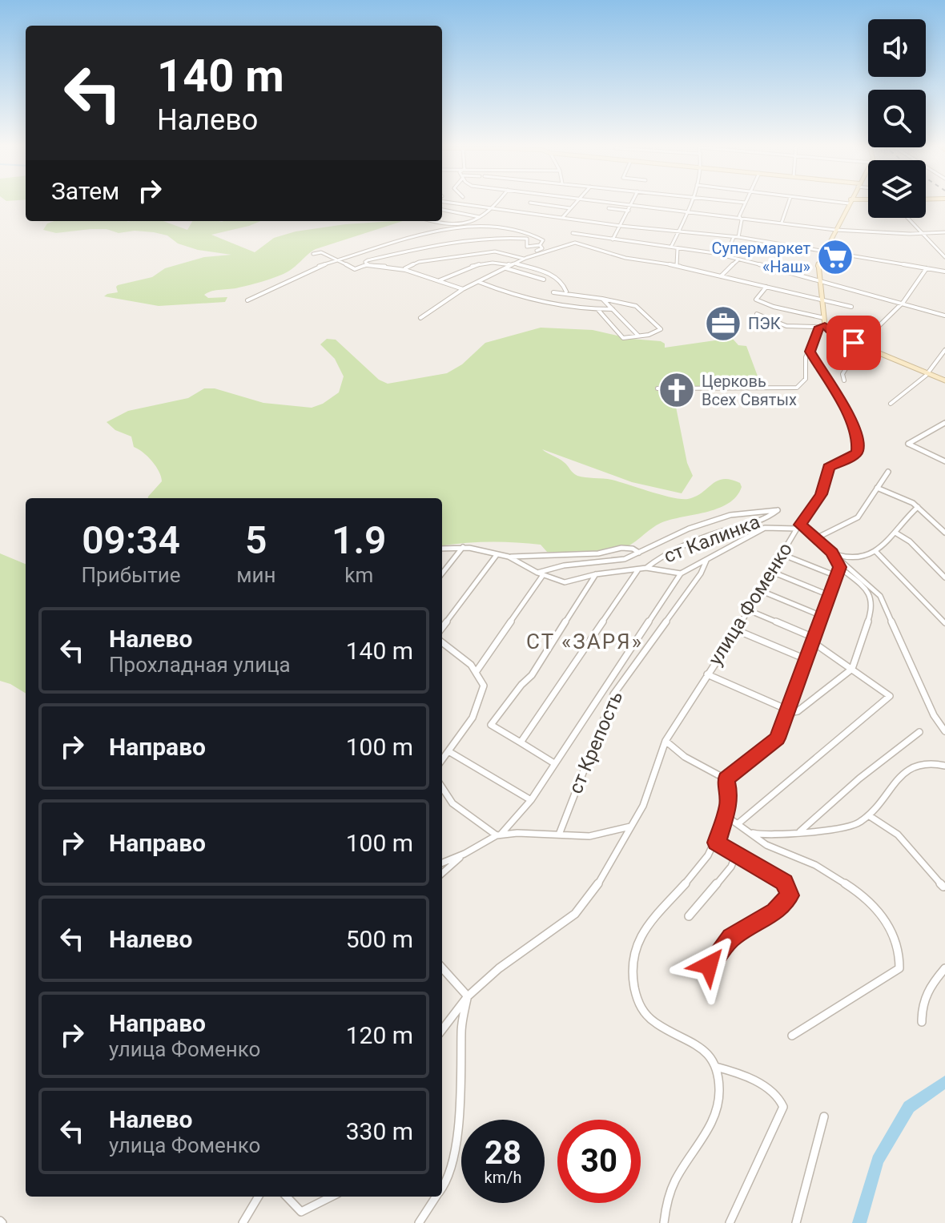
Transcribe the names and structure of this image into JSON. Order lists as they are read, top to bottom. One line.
{"streets":{"street":["ст Калинка","улица Фоменко","ст Крепость"]},"districts":["СТ «ЗАРЯ»"],"places":{"supermarket":["Супермаркет «Наш»"],"office":["ПЭК"],"church":["Церковь Всех Святых"]},"page":{"turn":["140 m","Налево"],"then":"Затем","eta":["09:34","Прибытие","5","мин","1.9","km"],"list":[{"name":"Налево","note":"Прохладная улица","value":"140 m"},{"name":"Направо","value":"100 m"},{"name":"Направо","value":"100 m"},{"name":"Налево","value":"500 m"},{"name":"Направо","note":"улица Фоменко","value":"120 m"},{"name":"Налево","note":"улица Фоменко","value":"330 m"}],"speed":"28 km/h","limit":"30"}}
